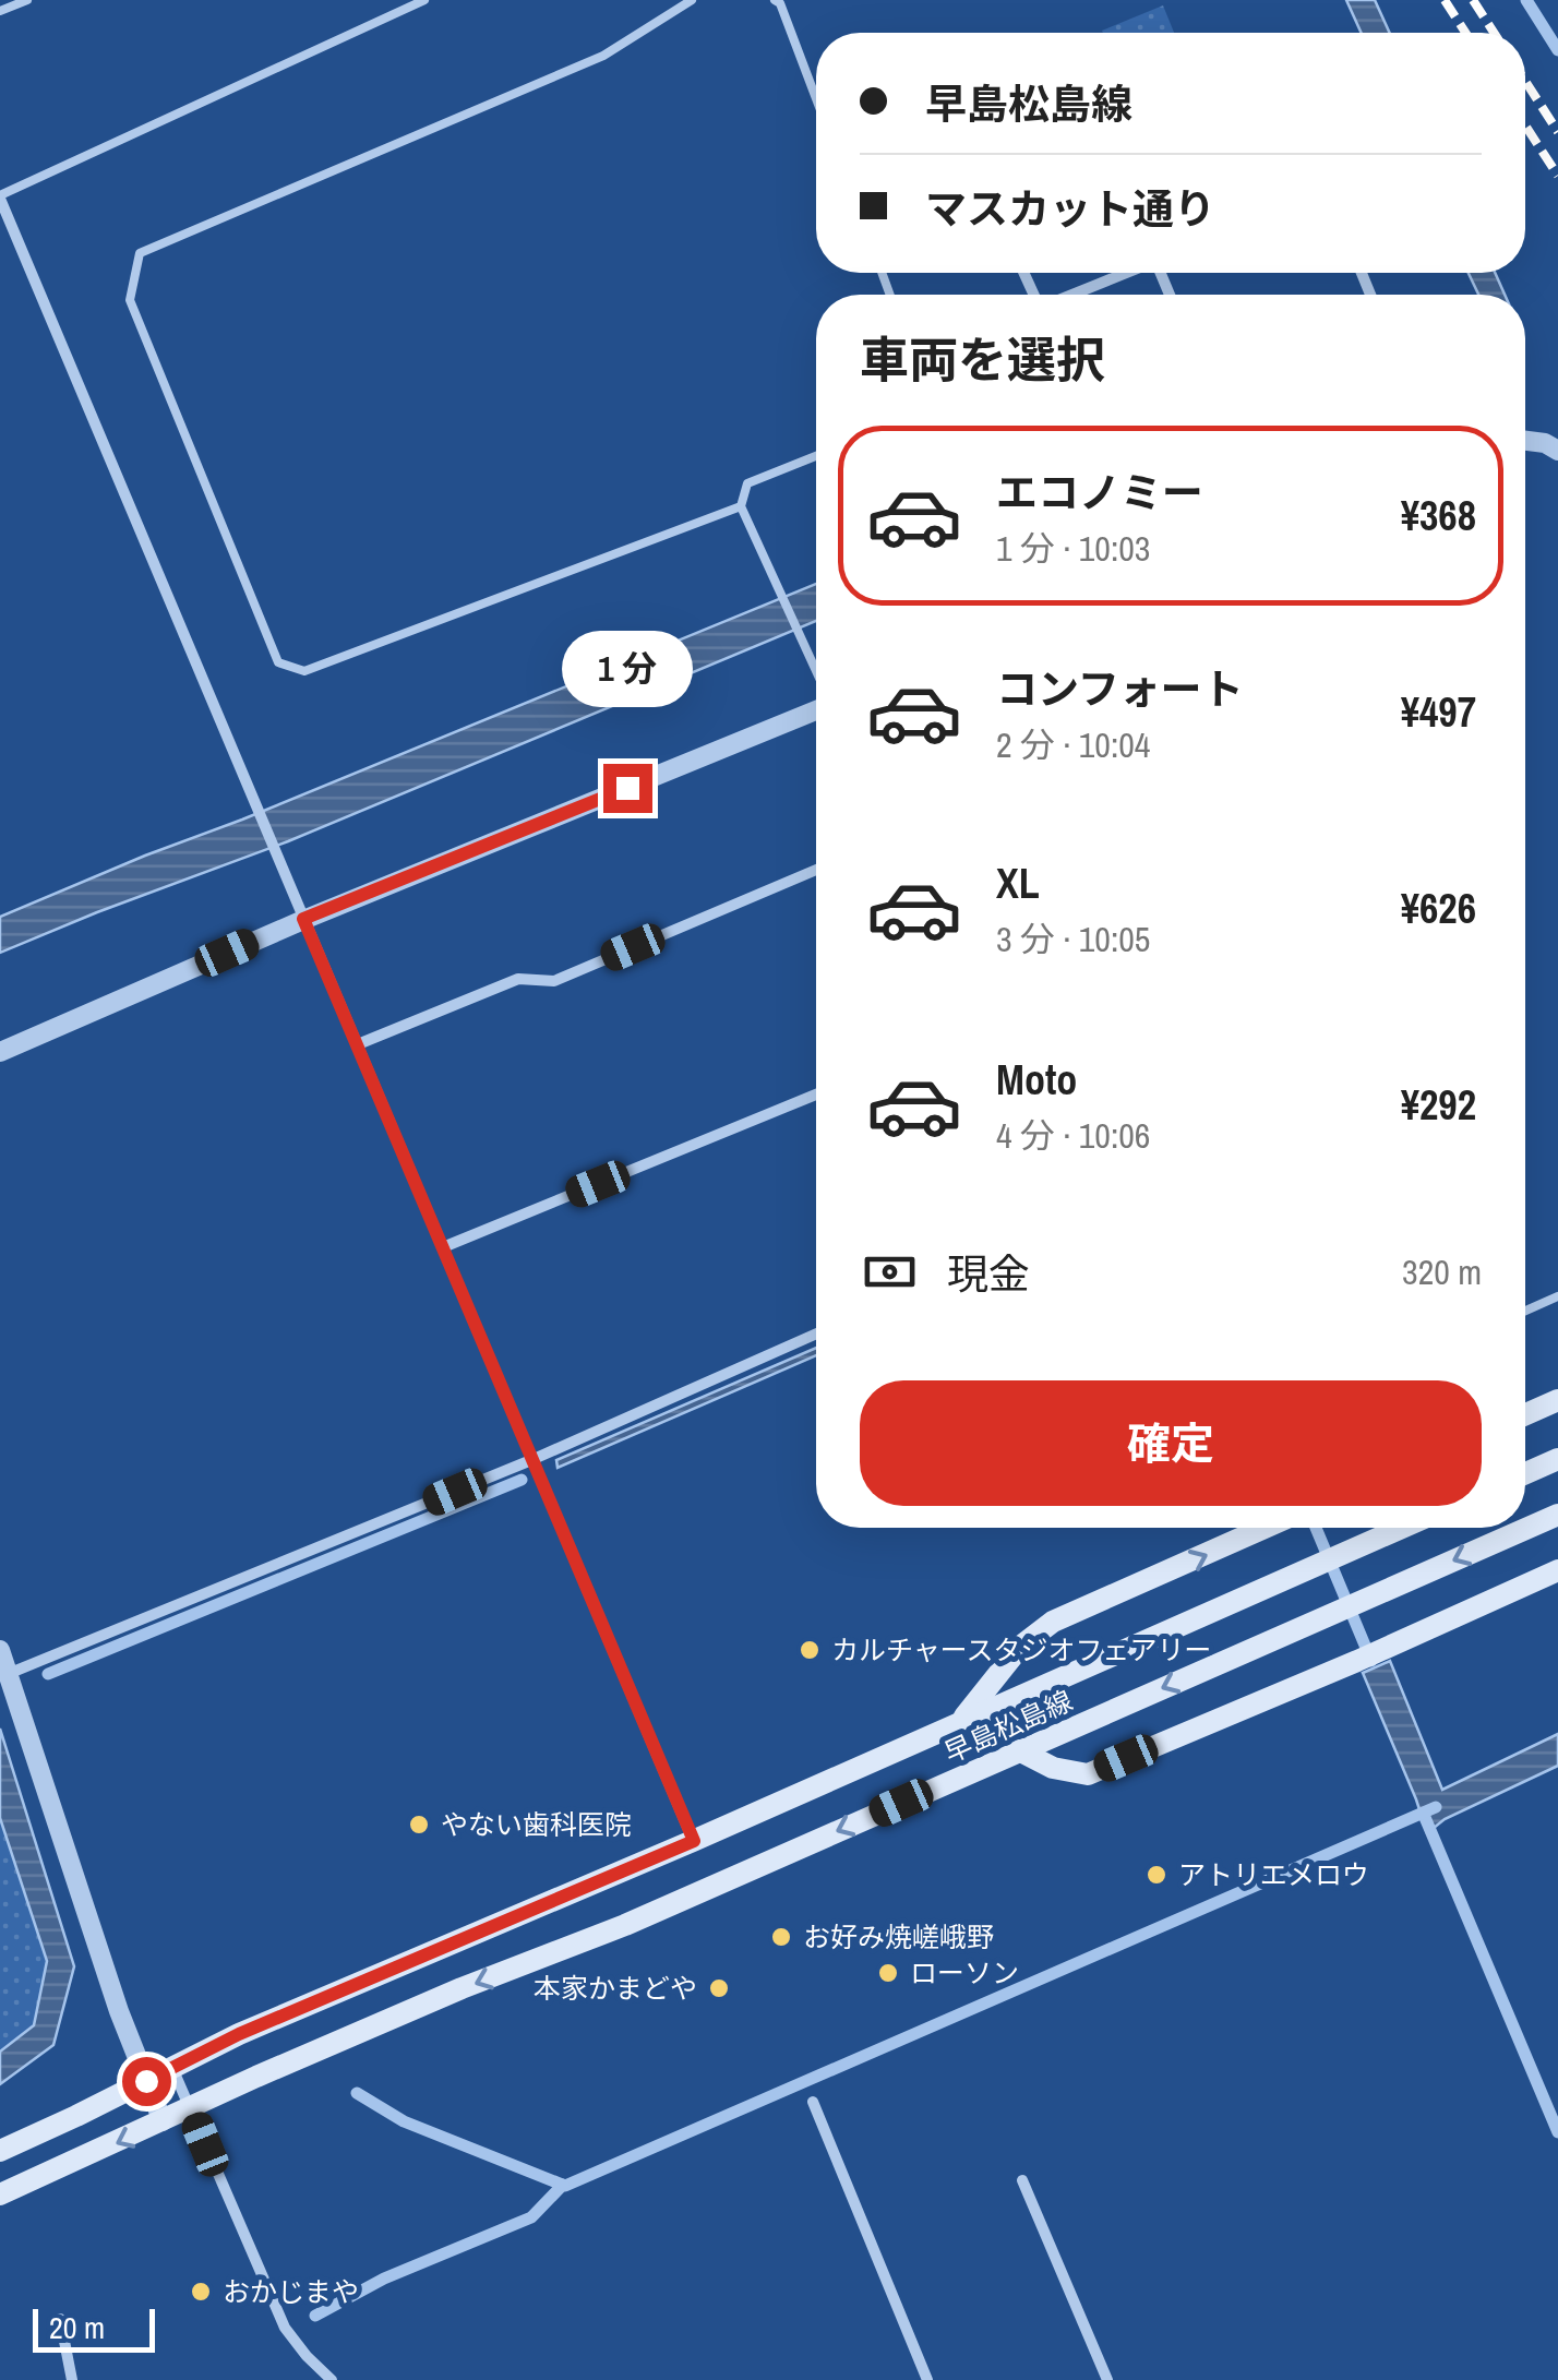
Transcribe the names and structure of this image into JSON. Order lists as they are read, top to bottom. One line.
{"streets":{"main road":["早島松島線"]},"places":["カルチャースタジオフェアリー","やない歯科医院","アトリエメロウ","お好み焼嵯峨野","ローソン","本家かまどや","おかじまや"],"scale_bar":"20 m","page":{"banner":["早島松島線","マスカット通り"],"heading":"車両を選択","list":[{"name":"エコノミー","note":"1 分 · 10:03","value":"¥368"},{"name":"コンフォート","note":"2 分 · 10:04","value":"¥497"},{"name":"XL","note":"3 分 · 10:05","value":"¥626"},{"name":"Moto","note":"4 分 · 10:06","value":"¥292"}],"bubble":"1 分","pay":["現金","320 m"],"buttons":"確定","scale":"20 m"}}
